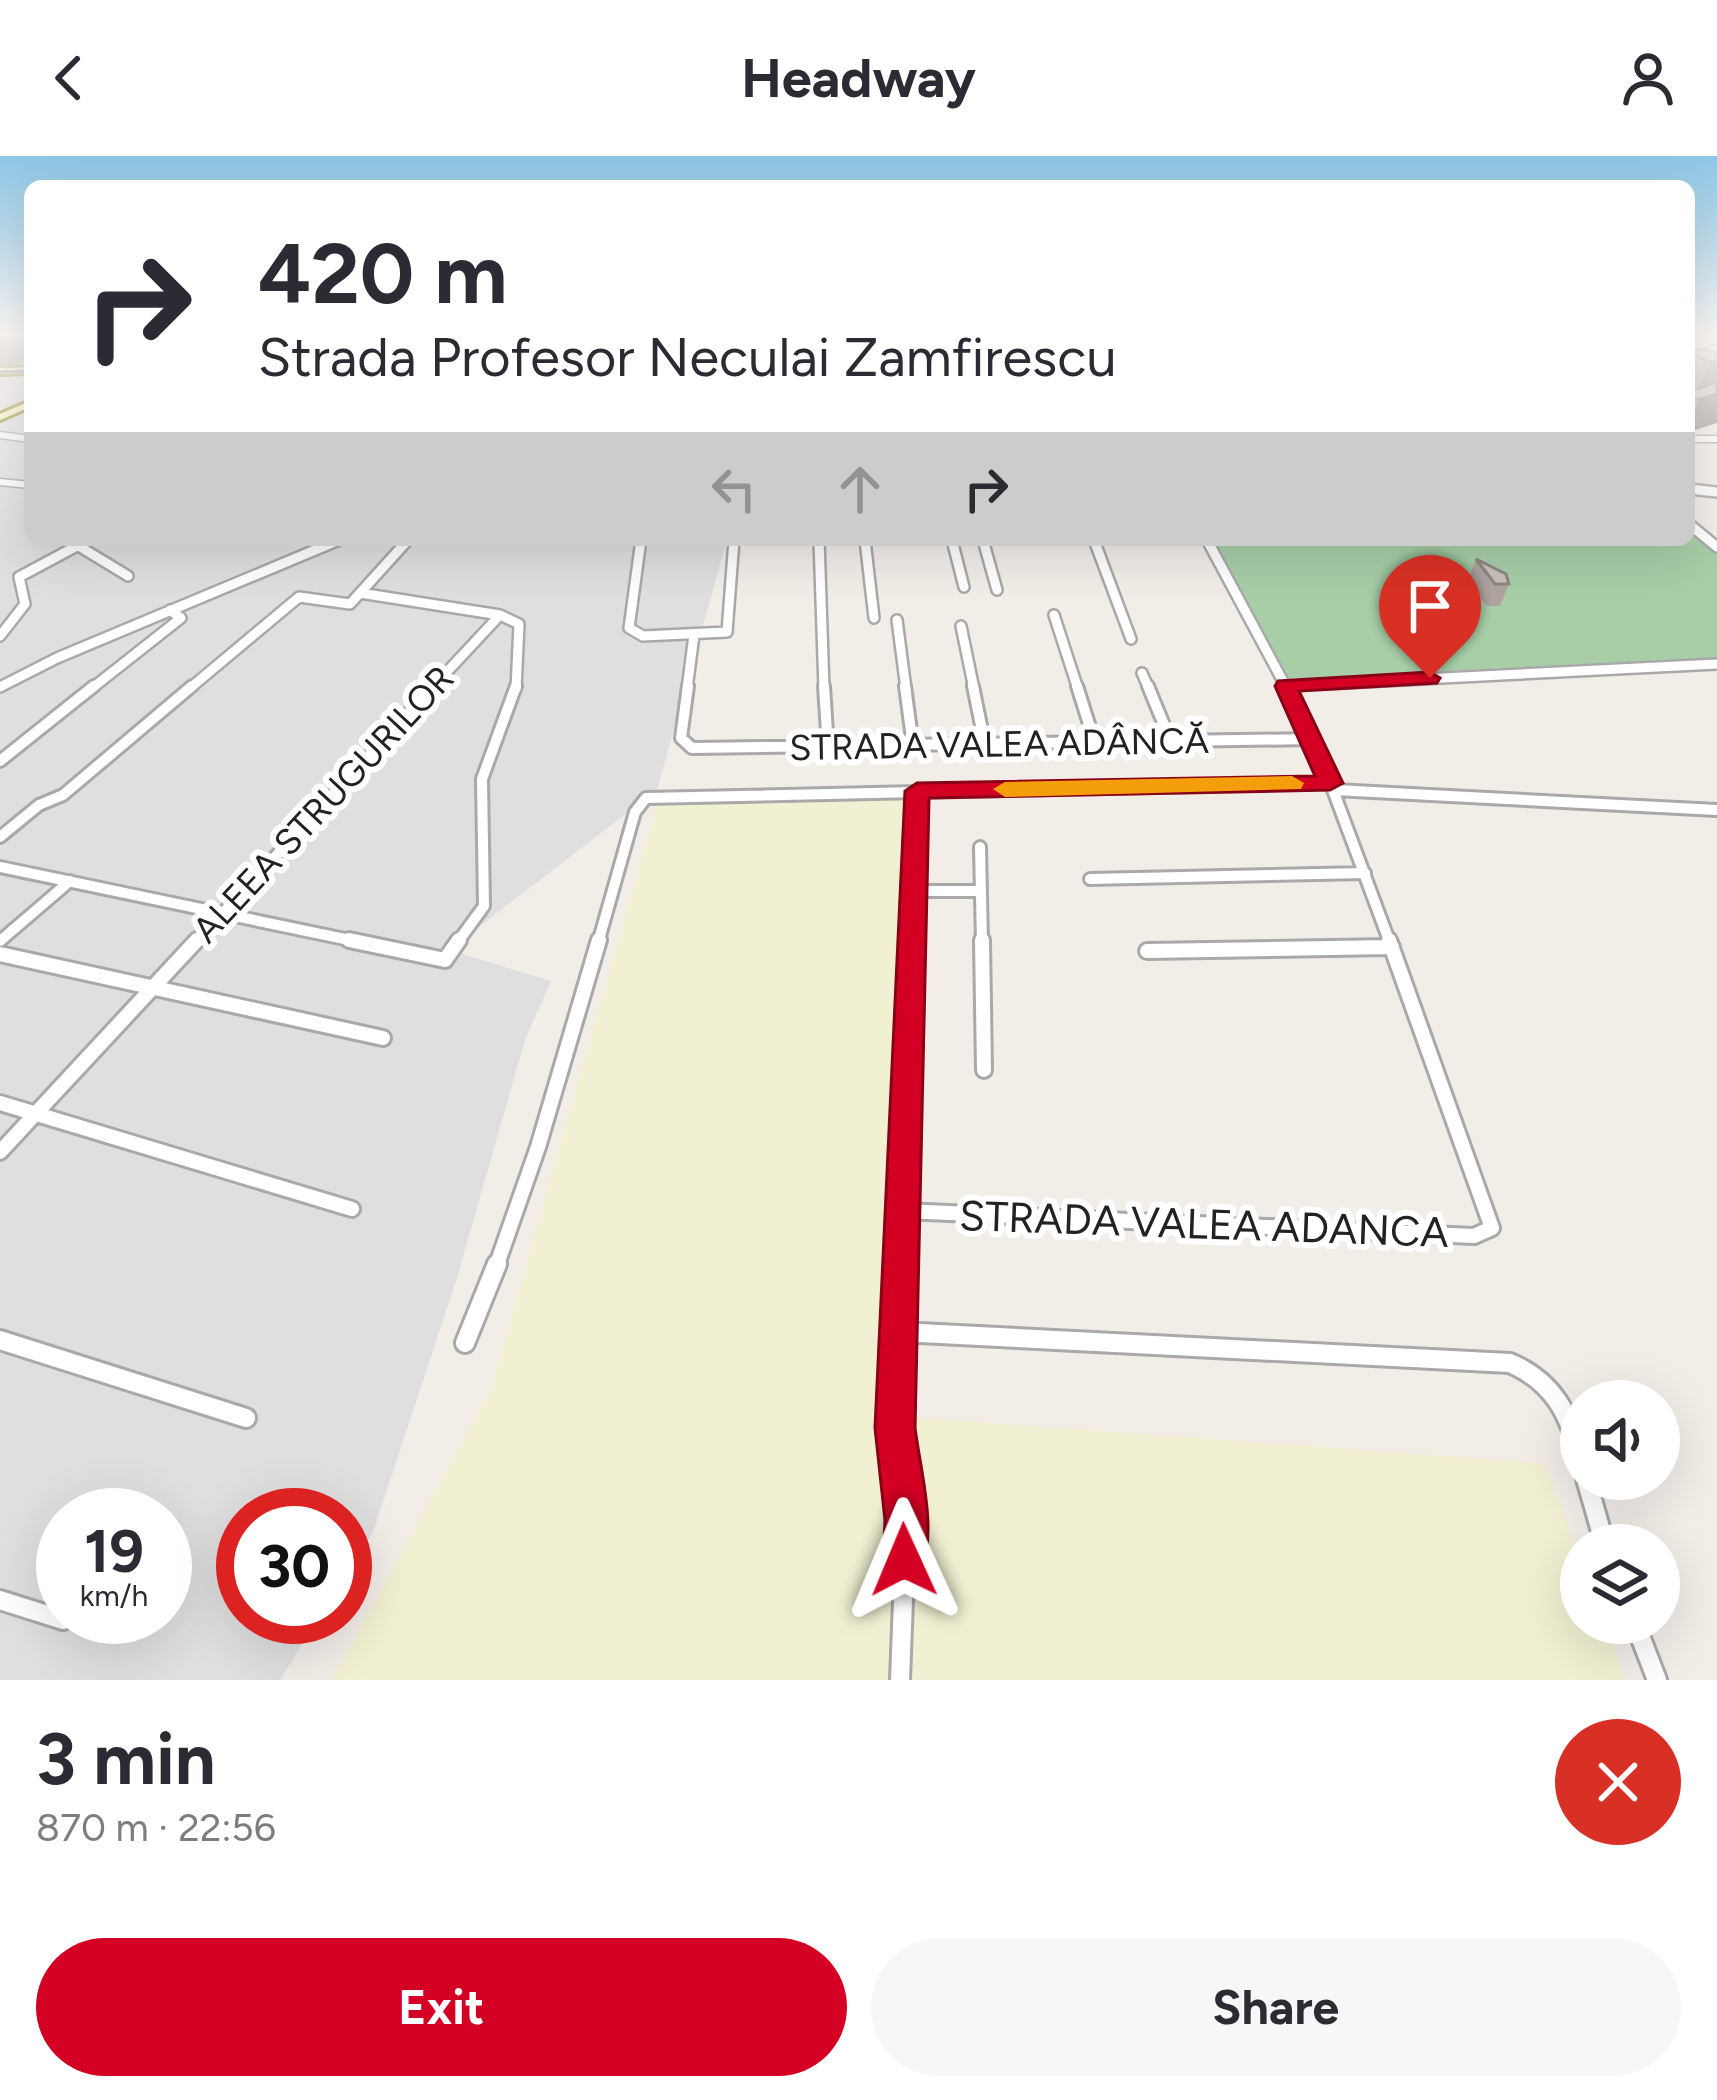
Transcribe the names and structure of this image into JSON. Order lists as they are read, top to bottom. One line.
{"streets":{"street":["STRADA VALEA ADÂNCĂ","ALEEA STRUGURILOR","STRADA VALEA ADANCA"]},"crossings":[["STRADA VALEA ADÂNCĂ","STRADA VALEA ADANCA"]],"page":{"header":"Headway","turn":["420 m","Strada Profesor Neculai Zamfirescu"],"speed":"19 km/h","limit":"30","heading":["3 min","870 m · 22:56"],"buttons":["Exit","Share"]}}
